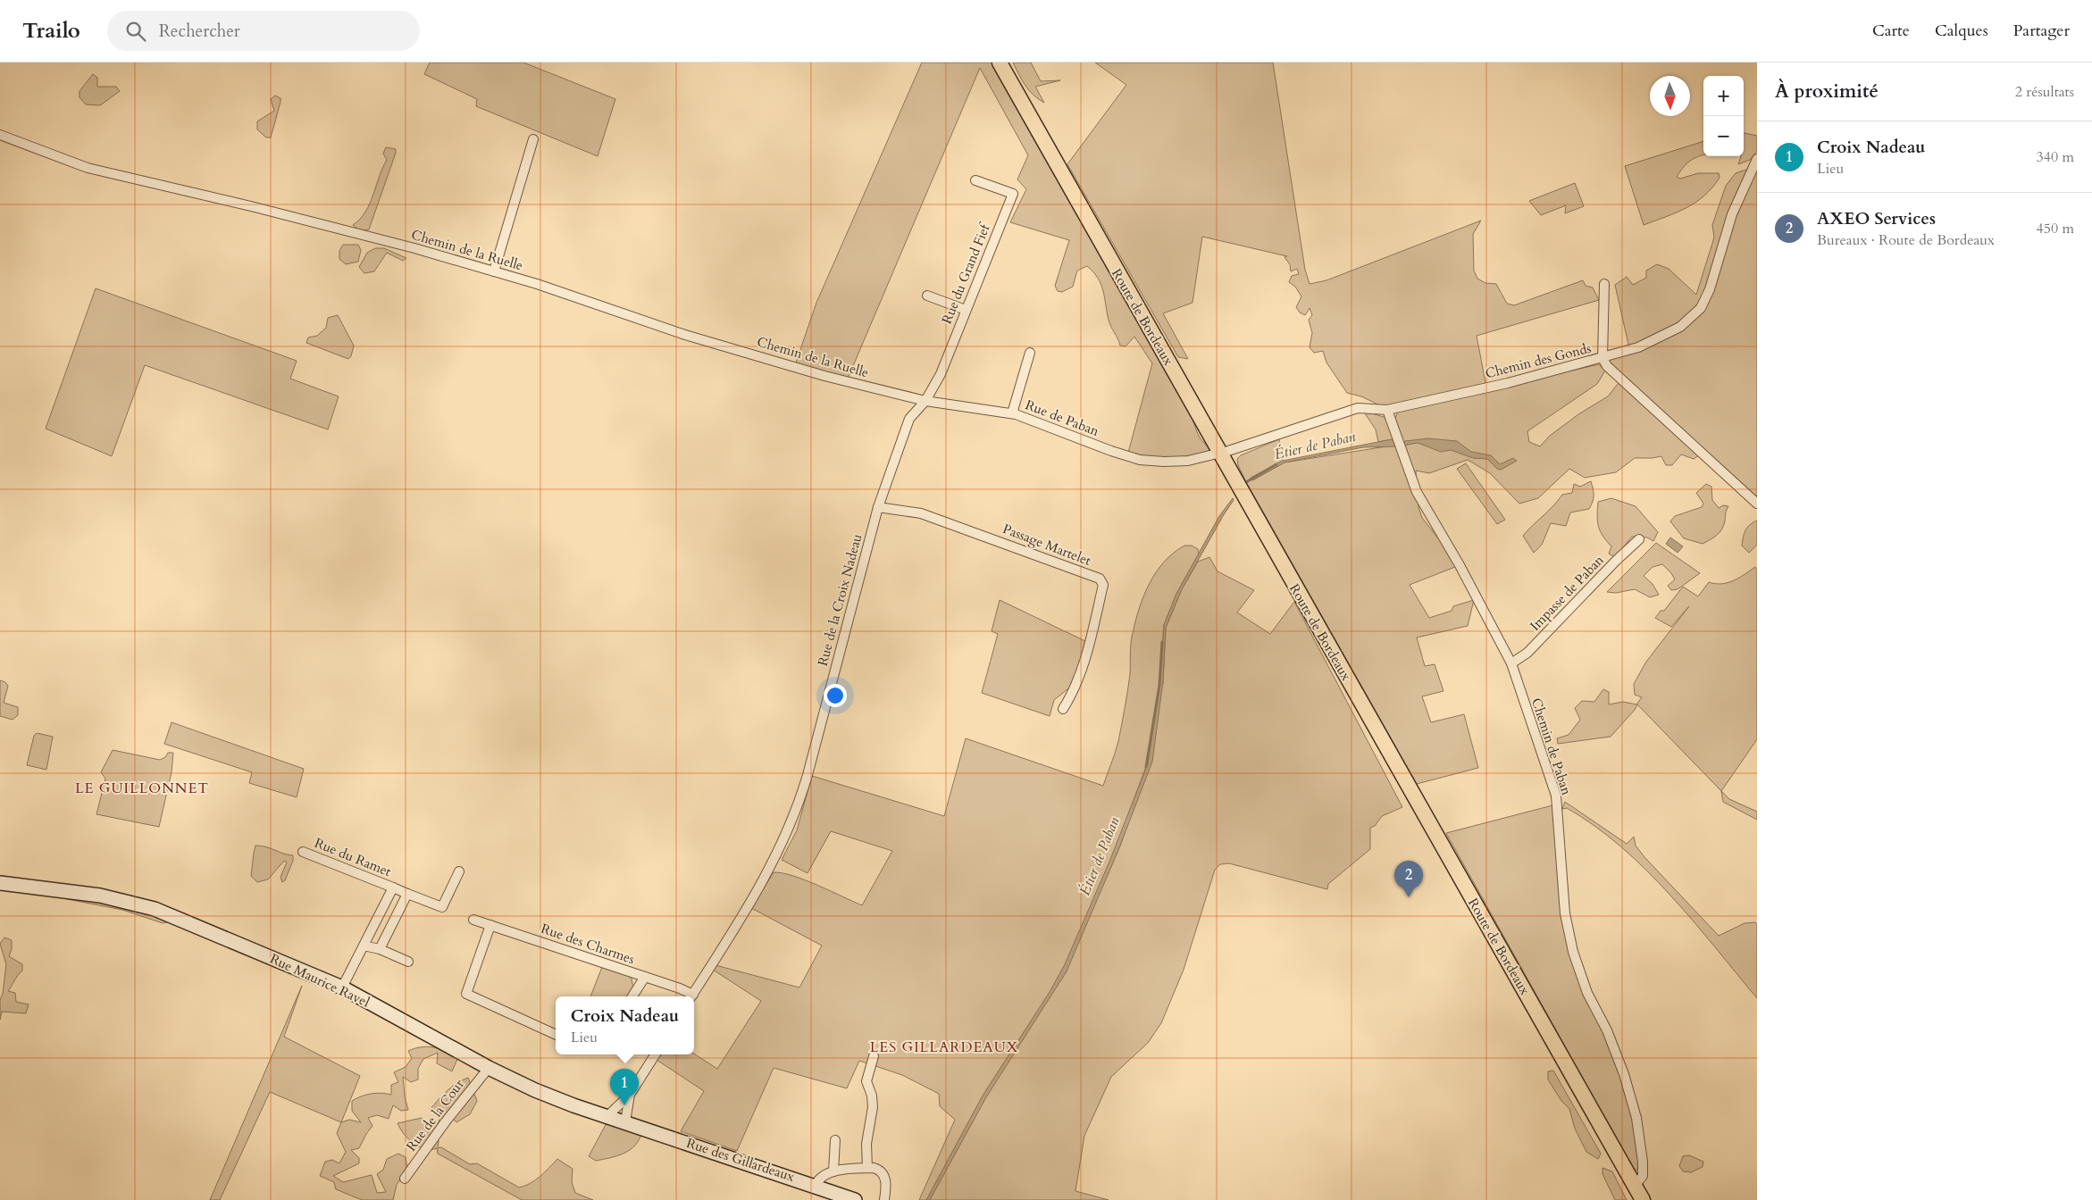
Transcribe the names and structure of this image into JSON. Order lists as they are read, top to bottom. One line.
{"streets":{"main road":["Route de Bordeaux"],"street":["Chemin de la Ruelle","Rue du Grand Fief","Chemin des Gonds","Rue de Paban","Passage Martelet","Impasse de Paban","Rue de la Croix Nadeau","Chemin de Paban","Rue du Ramet","Rue des Charmes","Rue Maurice Ravel","Rue de la Cour","Rue des Gillardeaux"]},"crossings":[["Chemin de la Ruelle","Rue du Grand Fief"],["Chemin de la Ruelle","Rue de Paban"],["Chemin de la Ruelle","Rue de la Croix Nadeau"],["Rue du Grand Fief","Rue de Paban"],["Rue du Grand Fief","Rue de la Croix Nadeau"],["Route de Bordeaux","Chemin des Gonds"],["Route de Bordeaux","Rue de Paban"],["Route de Bordeaux","Chemin de Paban"],["Chemin des Gonds","Rue de Paban"],["Chemin des Gonds","Chemin de Paban"],["Rue de Paban","Rue de la Croix Nadeau"],["Passage Martelet","Rue de la Croix Nadeau"],["Impasse de Paban","Chemin de Paban"],["Rue du Ramet","Rue Maurice Ravel"],["Rue Maurice Ravel","Rue de la Cour"],["Rue Maurice Ravel","Rue des Gillardeaux"]],"districts":["LE GUILLONNET","LES GILLARDEAUX"],"water":["Étier de Paban"],"north":"bottom","page":{"header":"Trailo","search":"Rechercher","nav":["Carte","Calques","Partager"],"heading":["À proximité","2 résultats"],"map_buttons":["+","−"],"list":[{"mark":"1","name":"Croix Nadeau","note":"Lieu","value":"340 m"},{"mark":"2","name":"AXEO Services","note":"Bureaux · Route de Bordeaux","value":"450 m"}],"pins":["2","1"],"popup":["Croix Nadeau","Lieu"]}}
